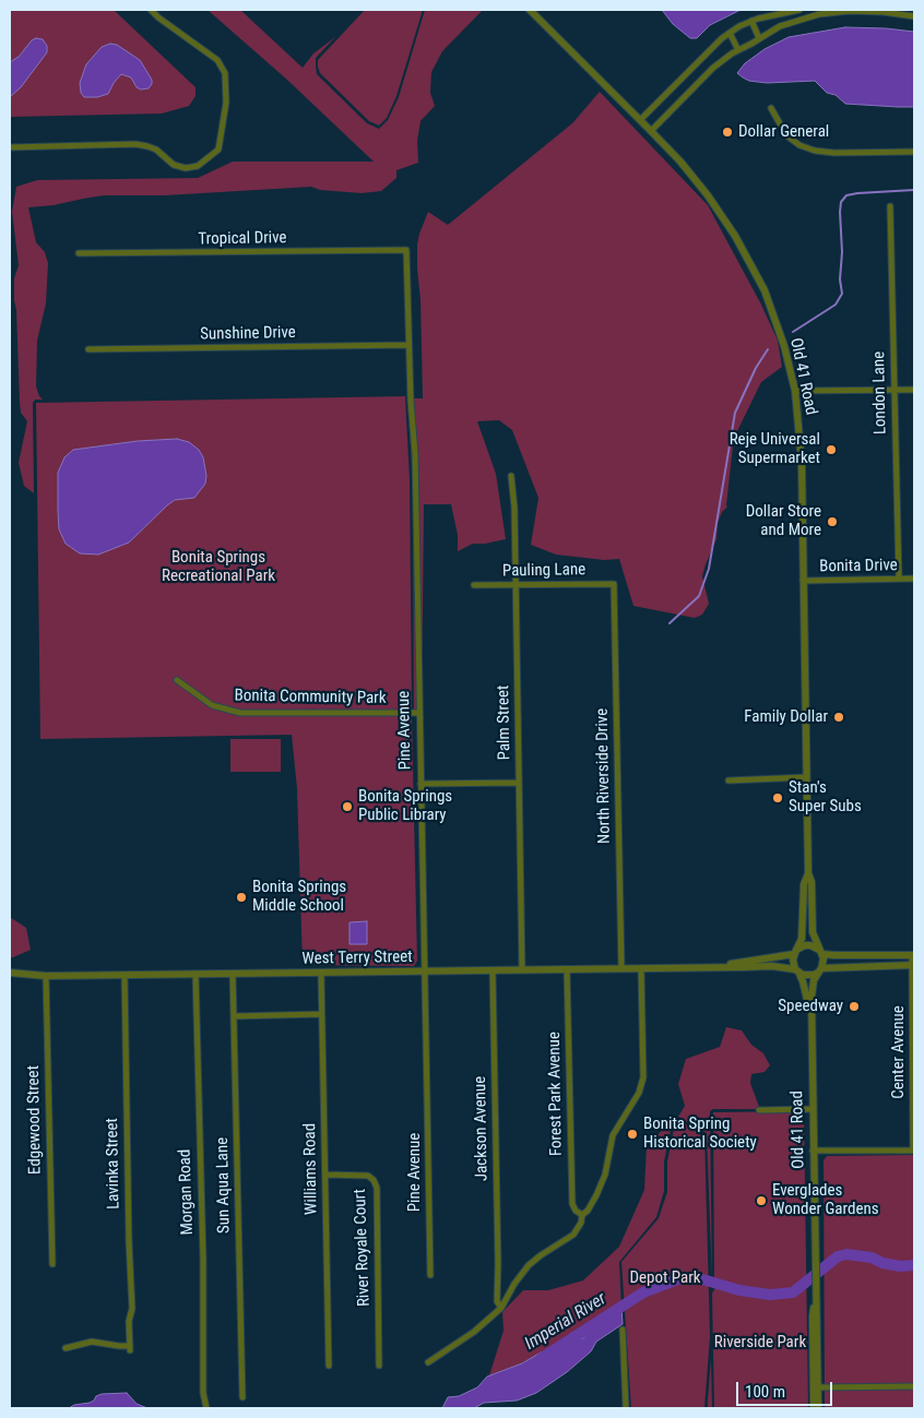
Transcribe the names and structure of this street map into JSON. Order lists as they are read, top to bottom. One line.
{"streets":{"street":["Tropical Drive","Sunshine Drive","Old 41 Road","London Lane","Bonita Drive","Pauling Lane","Bonita Community Park","Palm Street","Pine Avenue","North Riverside Drive","West Terry Street","Center Avenue","Forest Park Avenue","Edgewood Street","Jackson Avenue","Lavinka Street","Williams Road","Sun Aqua Lane","Morgan Road","River Royale Court"]},"crossings":[["Tropical Drive","Pine Avenue"],["Sunshine Drive","Pine Avenue"],["Old 41 Road","Bonita Drive"],["Old 41 Road","West Terry Street"],["London Lane","Bonita Drive"],["Pauling Lane","Palm Street"],["Pauling Lane","North Riverside Drive"],["Bonita Community Park","Pine Avenue"],["Palm Street","West Terry Street"],["Pine Avenue","West Terry Street"],["North Riverside Drive","West Terry Street"],["West Terry Street","Forest Park Avenue"],["West Terry Street","Edgewood Street"],["West Terry Street","Jackson Avenue"],["West Terry Street","Lavinka Street"],["West Terry Street","Williams Road"],["West Terry Street","Sun Aqua Lane"],["West Terry Street","Morgan Road"],["Williams Road","River Royale Court"]],"water":["Imperial River"],"parks":["Bonita Springs Recreational Park","Depot Park","Riverside Park"],"places":["Dollar General","Reje Universal Supermarket","Dollar Store and More","Family Dollar","Stan's Super Subs","Bonita Springs Public Library","Bonita Springs Middle School","Speedway","Bonita Spring Historical Society","Everglades Wonder Gardens"],"scale_bar":"100 m"}
